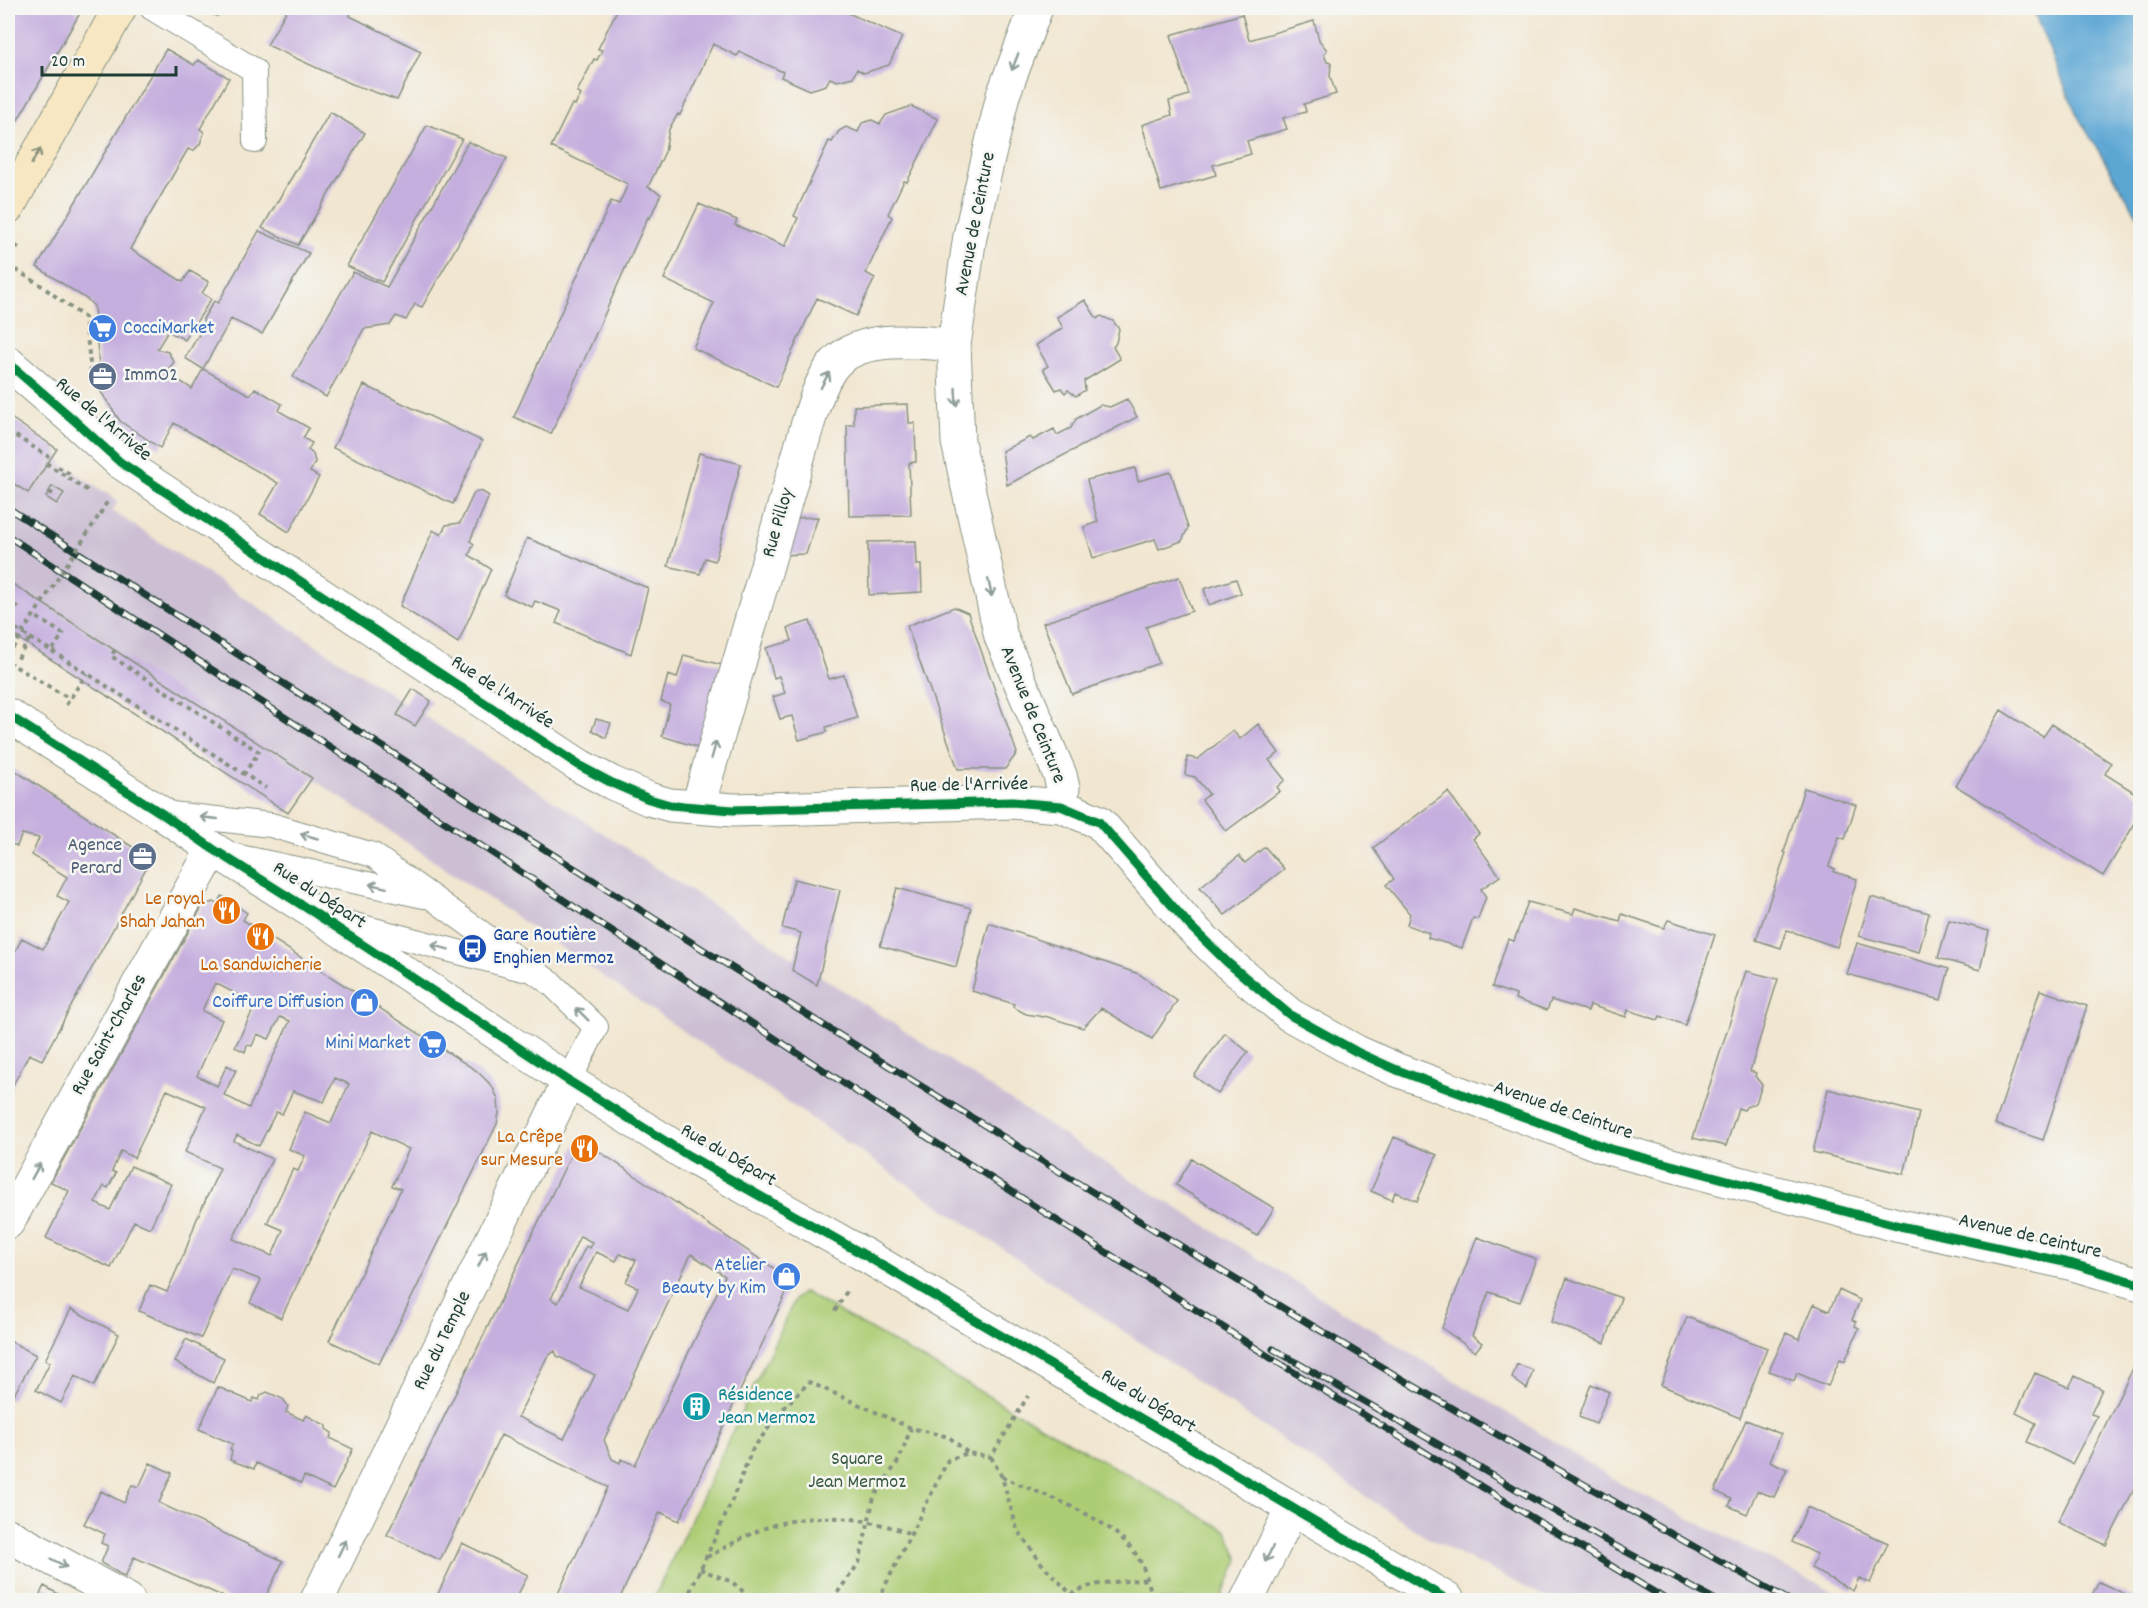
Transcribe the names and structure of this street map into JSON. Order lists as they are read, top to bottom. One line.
{"streets":{"street":["Avenue de Ceinture","Rue de l'Arrivée","Rue Pilloy","Rue du Départ","Rue Saint-Charles","Rue du Temple"]},"crossings":[["Avenue de Ceinture","Rue de l'Arrivée"],["Avenue de Ceinture","Rue Pilloy"],["Rue de l'Arrivée","Rue Pilloy"],["Rue du Départ","Rue Saint-Charles"],["Rue du Départ","Rue du Temple"]],"one_way":["Avenue de Ceinture","Rue Pilloy","Rue Saint-Charles","Rue du Temple"],"parks":["Square Jean Mermoz"],"places":{"supermarket":["CocciMarket","Mini Market"],"office":["ImmO2","Agence Perard"],"restaurant":["Le royal Shah Jahan","La Sandwicherie","La Crêpe sur Mesure"],"bus stop":["Gare Routière Enghien Mermoz"],"shop":["Coiffure Diffusion","Atelier Beauty by Kim"],"building":["Résidence Jean Mermoz"]},"scale_bar":"20 m"}
